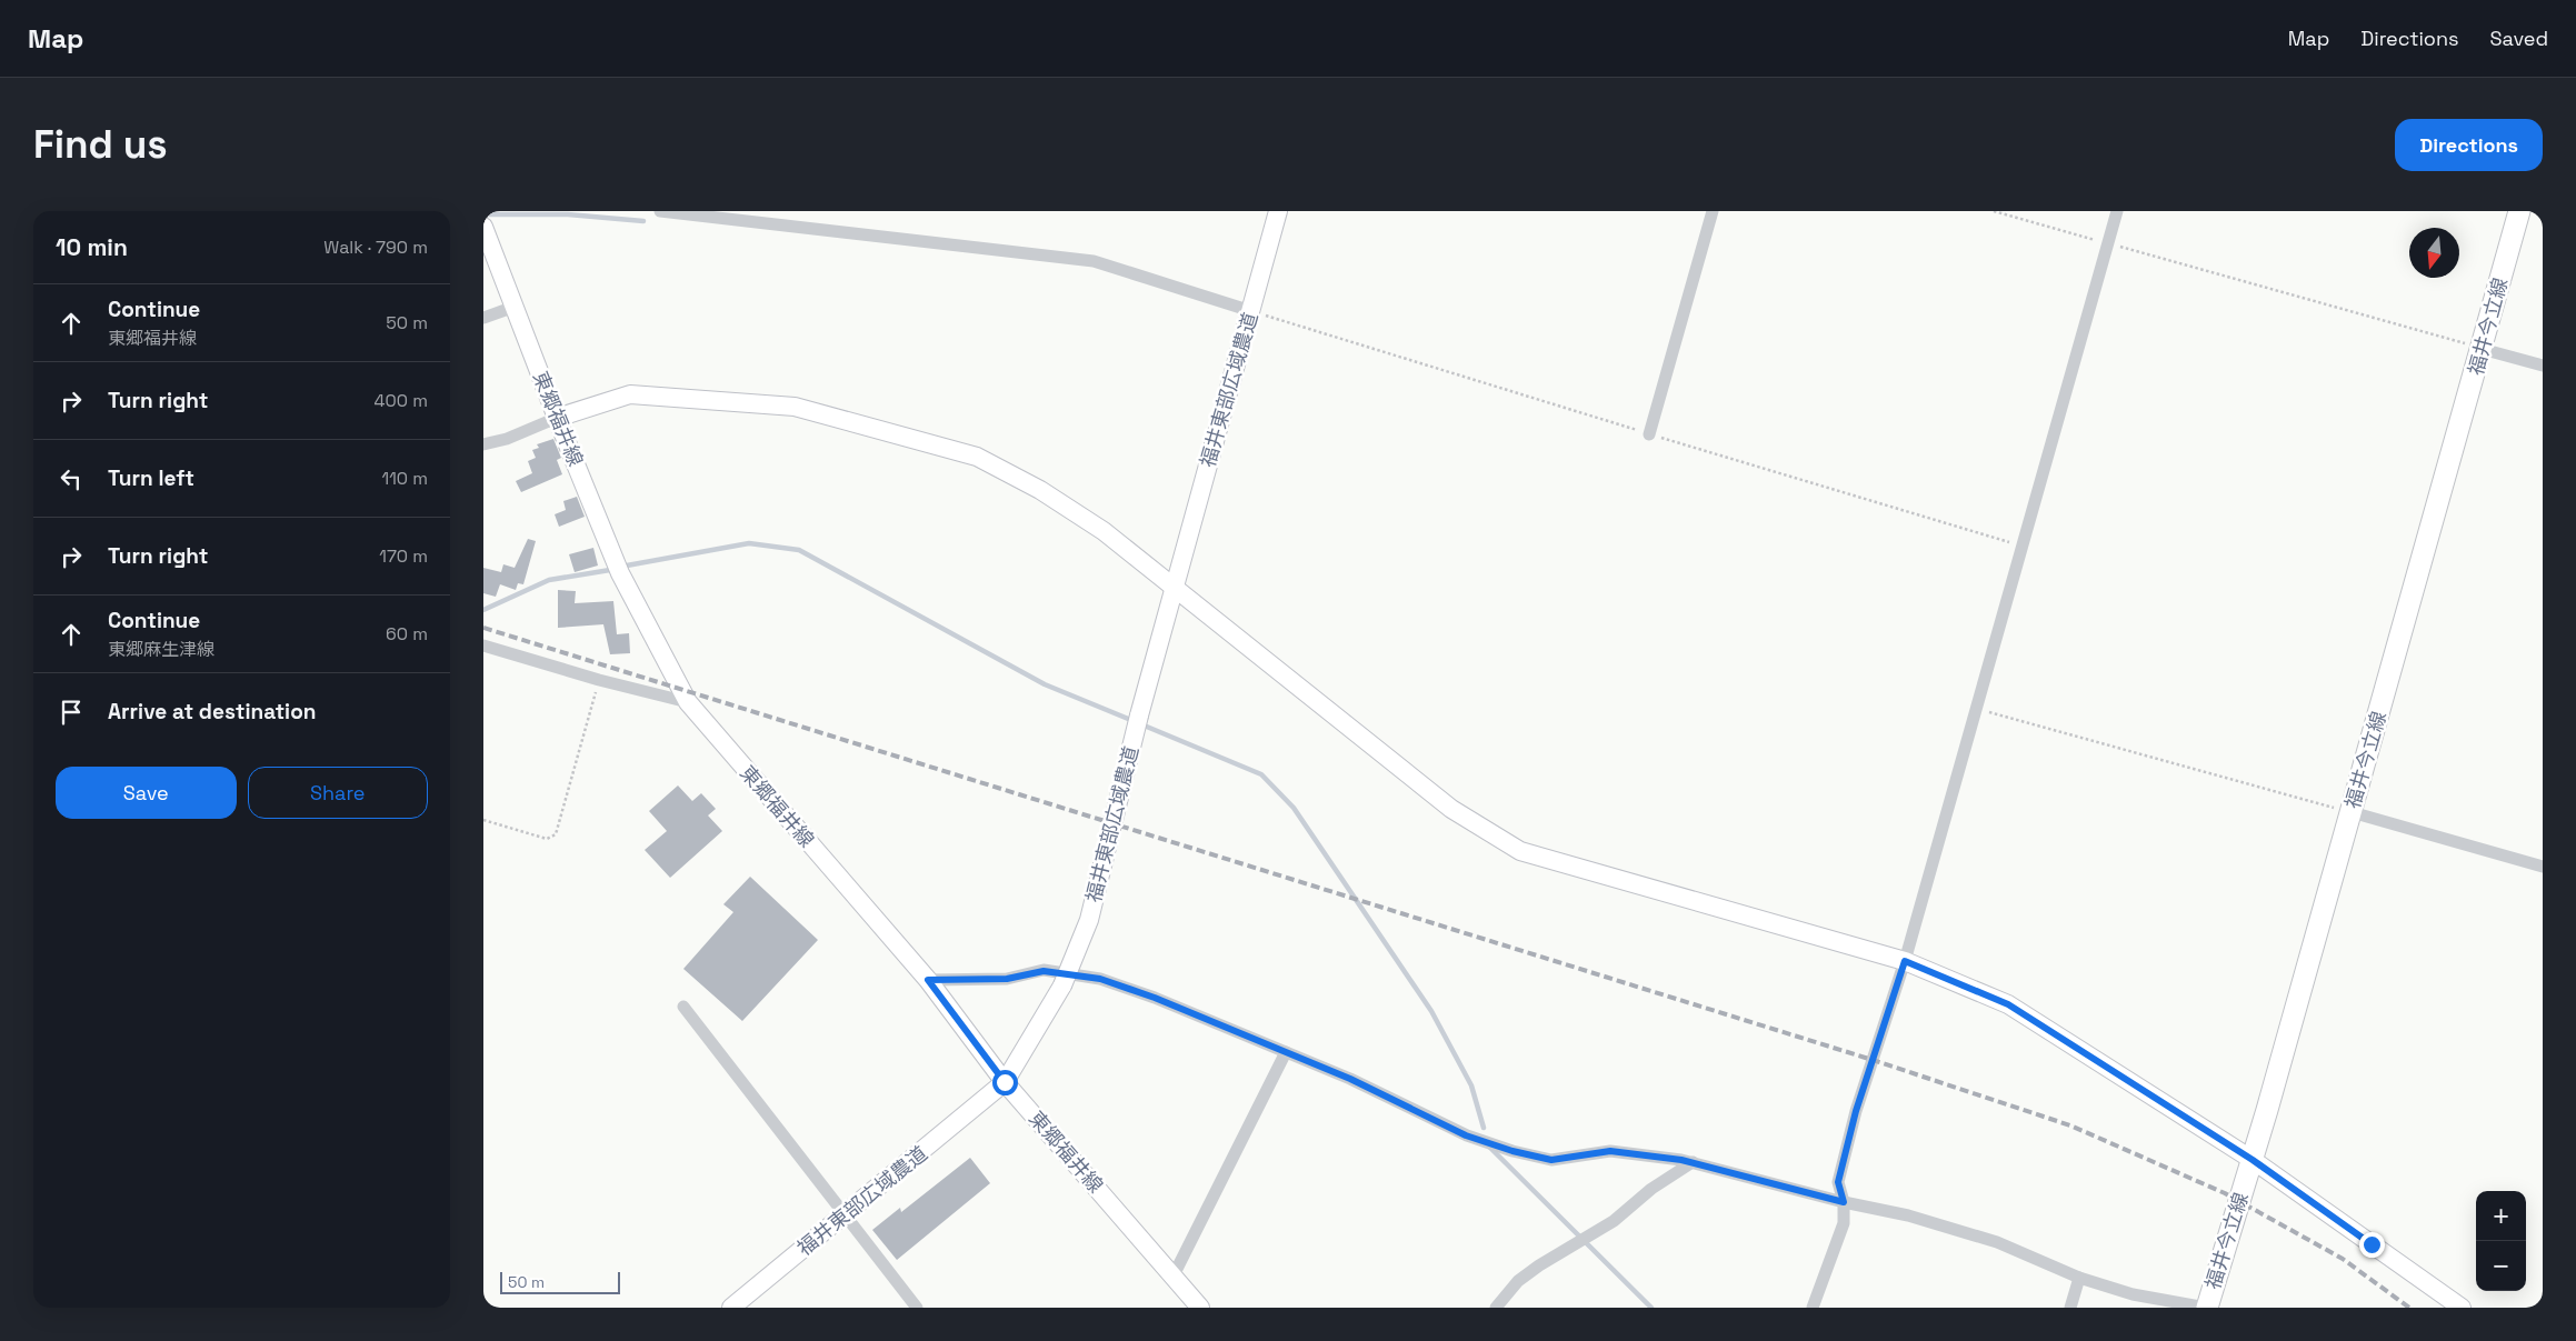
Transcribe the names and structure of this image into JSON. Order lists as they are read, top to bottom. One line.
{"streets":{"main road":["福井今立線"],"street":["福井東部広域農道","東郷福井線"]},"crossings":[["福井東部広域農道","東郷福井線"]],"scale_bar":"50 m","north":"bottom","page":{"header":"Map","nav":["Map","Directions","Saved"],"buttons":["Directions",["Save","Share"]],"title":"Find us","heading":["10 min","Walk · 790 m"],"list":[["Continue","東郷福井線","50 m"],["Turn right","400 m"],["Turn left","110 m"],["Turn right","170 m"],["Continue","東郷麻生津線","60 m"],"Arrive at destination"],"map_buttons":["+","−"],"scale":"50 m"}}
